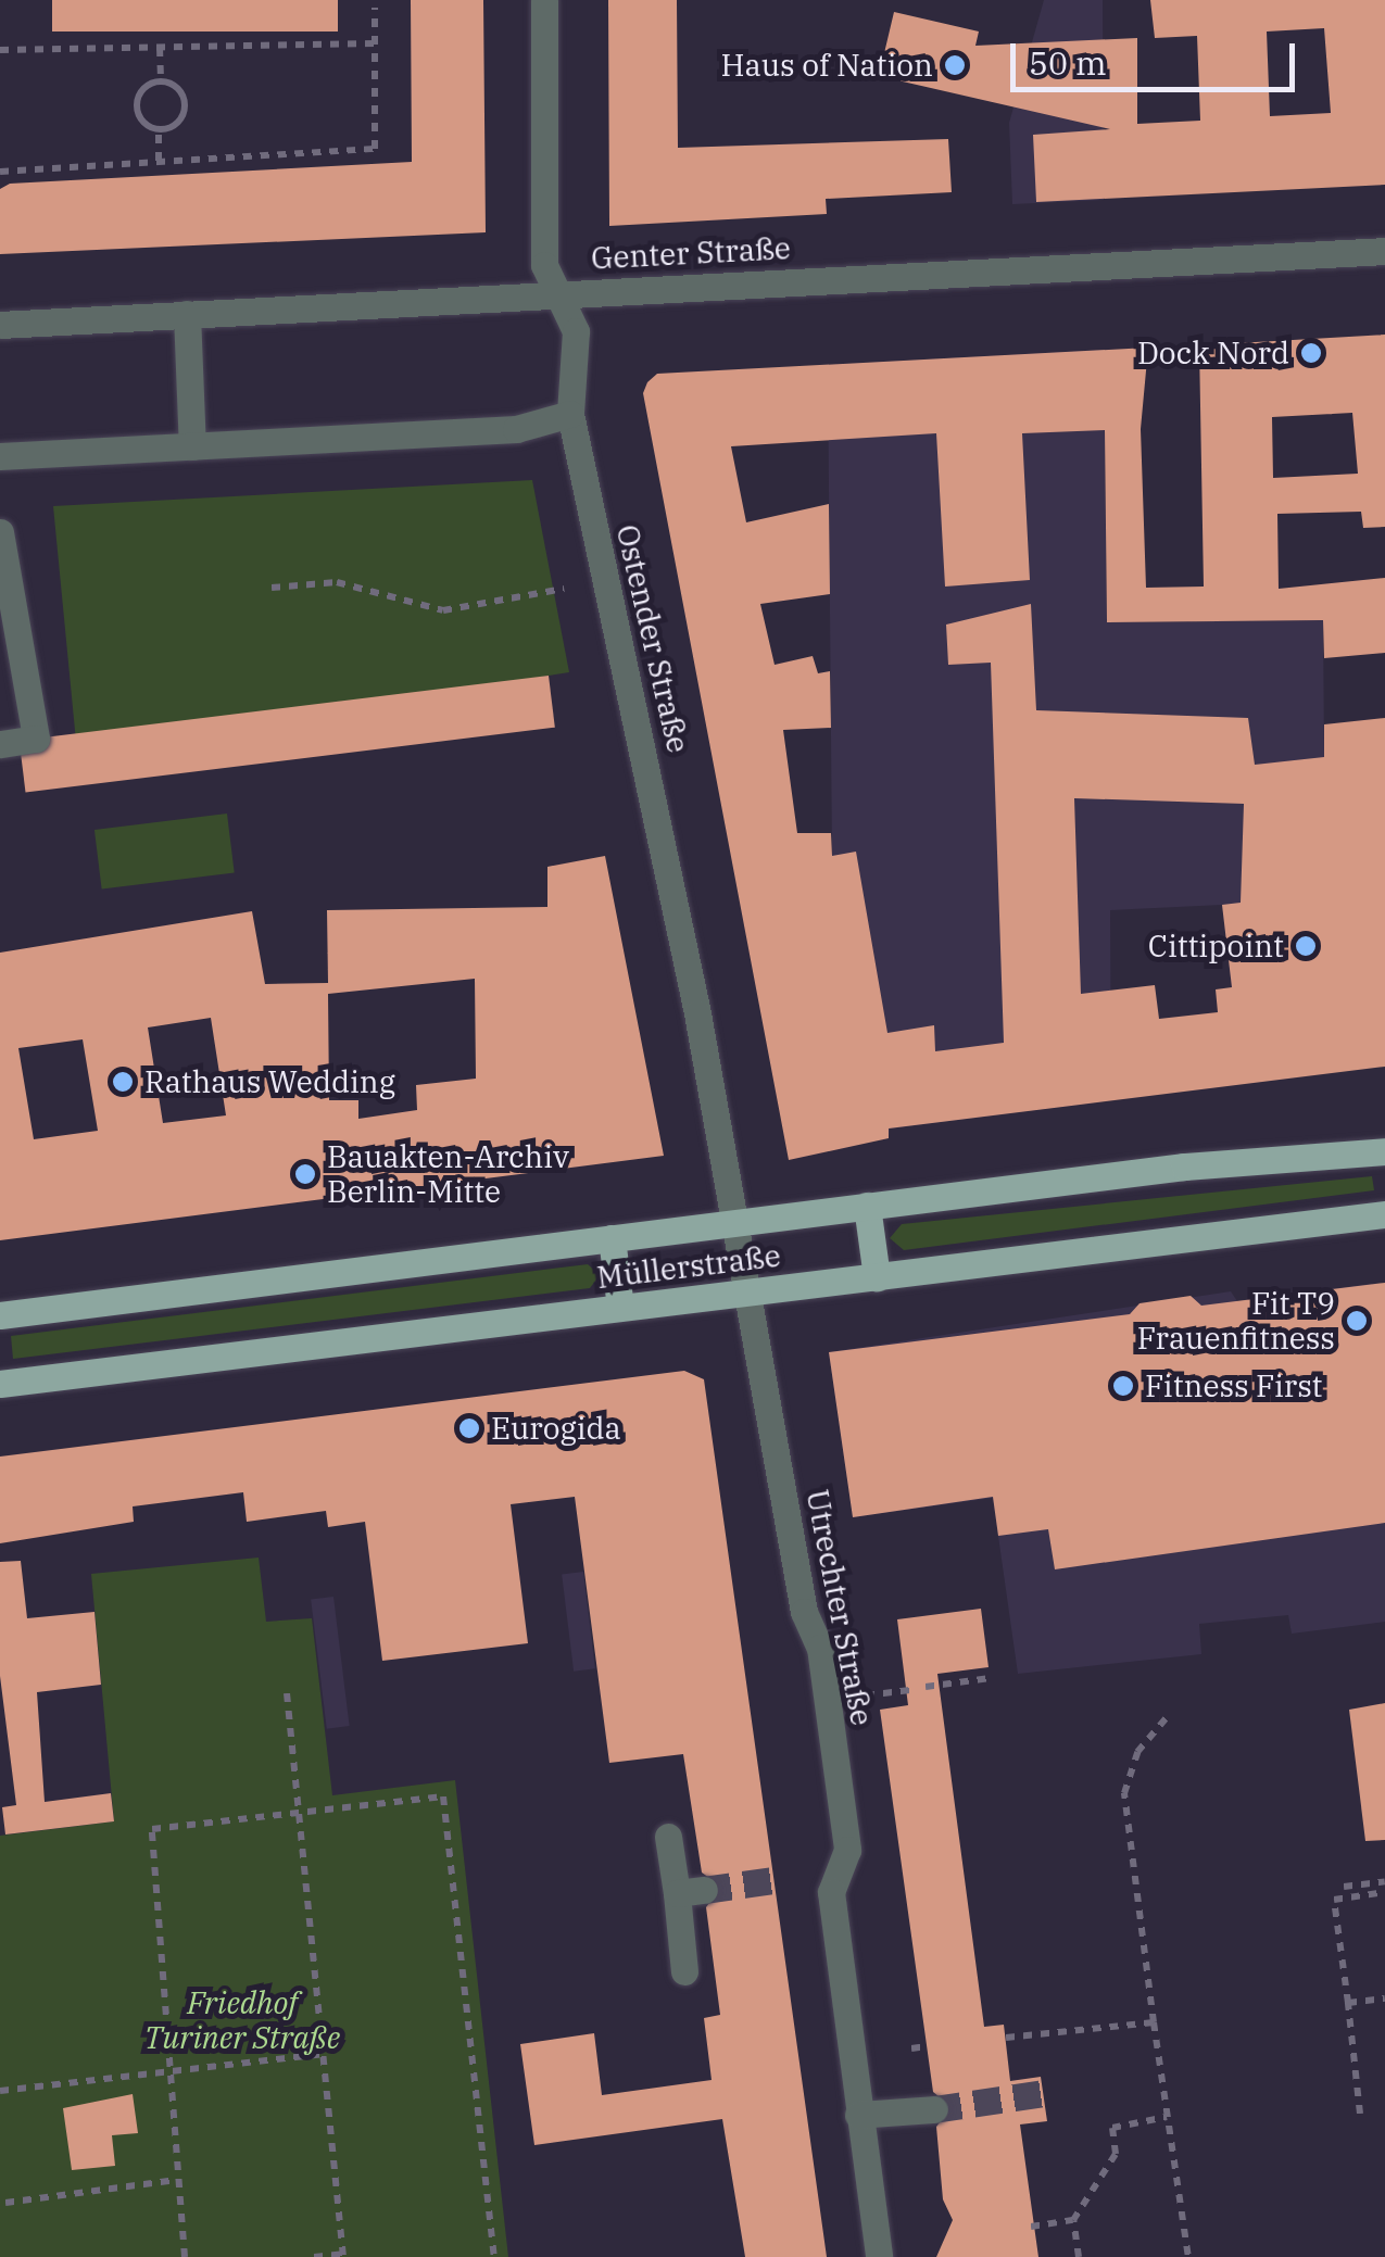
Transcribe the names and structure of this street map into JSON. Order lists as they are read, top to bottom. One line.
{"streets":{"main road":["Müllerstraße"],"street":["Genter Straße","Ostender Straße","Utrechter Straße"]},"crossings":[["Genter Straße","Ostender Straße"],["Ostender Straße","Müllerstraße"],["Ostender Straße","Utrechter Straße"],["Müllerstraße","Utrechter Straße"]],"parks":["Friedhof Turiner Straße"],"places":["Haus of Nation","Dock Nord","Cittipoint","Rathaus Wedding","Bauakten-Archiv Berlin-Mitte","Fit T9 Frauenfitness","Fitness First","Eurogida"],"scale_bar":"50 m"}
